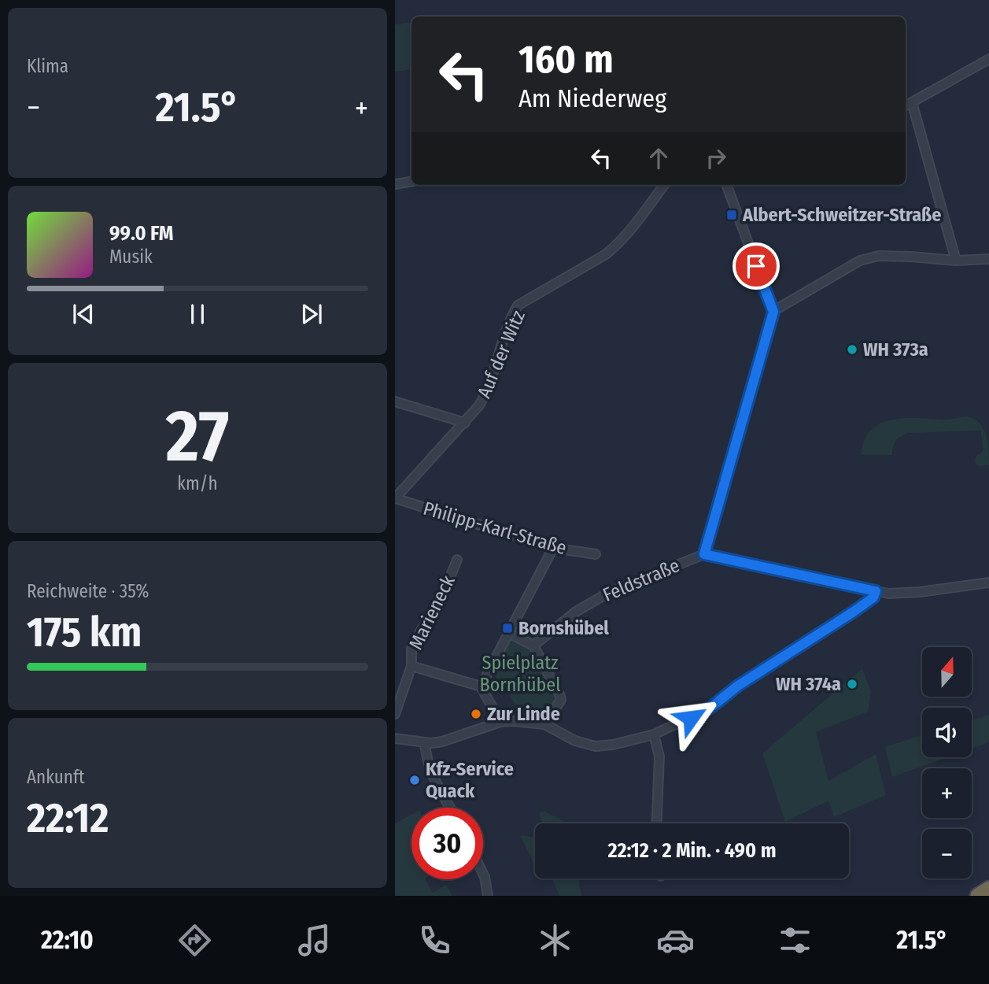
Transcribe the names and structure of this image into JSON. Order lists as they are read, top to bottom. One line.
{"streets":{"street":["Auf der Witz","Philipp-Karl-Straße","Feldstraße","Marieneck"]},"crossings":[["Auf der Witz","Philipp-Karl-Straße"]],"parks":["Spielplatz Bornhübel"],"places":{"transit":["Albert-Schweitzer-Straße","Bornshübel"],"other":["WH 373a","WH 374a","Zur Linde","Kfz-Service Quack"]},"north":"top","page":{"tile":["Klima",["27","km/h"],["Reichweite · 35%","175 km"],["Ankunft","22:12"]],"turn":["160 m","Am Niederweg"],"heat":["−","21.5°","+"],"song":["99.0 FM","Musik"],"map_buttons":["+","−"],"limit":"30","trip":"22:12 · 2 Min. · 490 m","tabs":["22:10","21.5°"]}}
